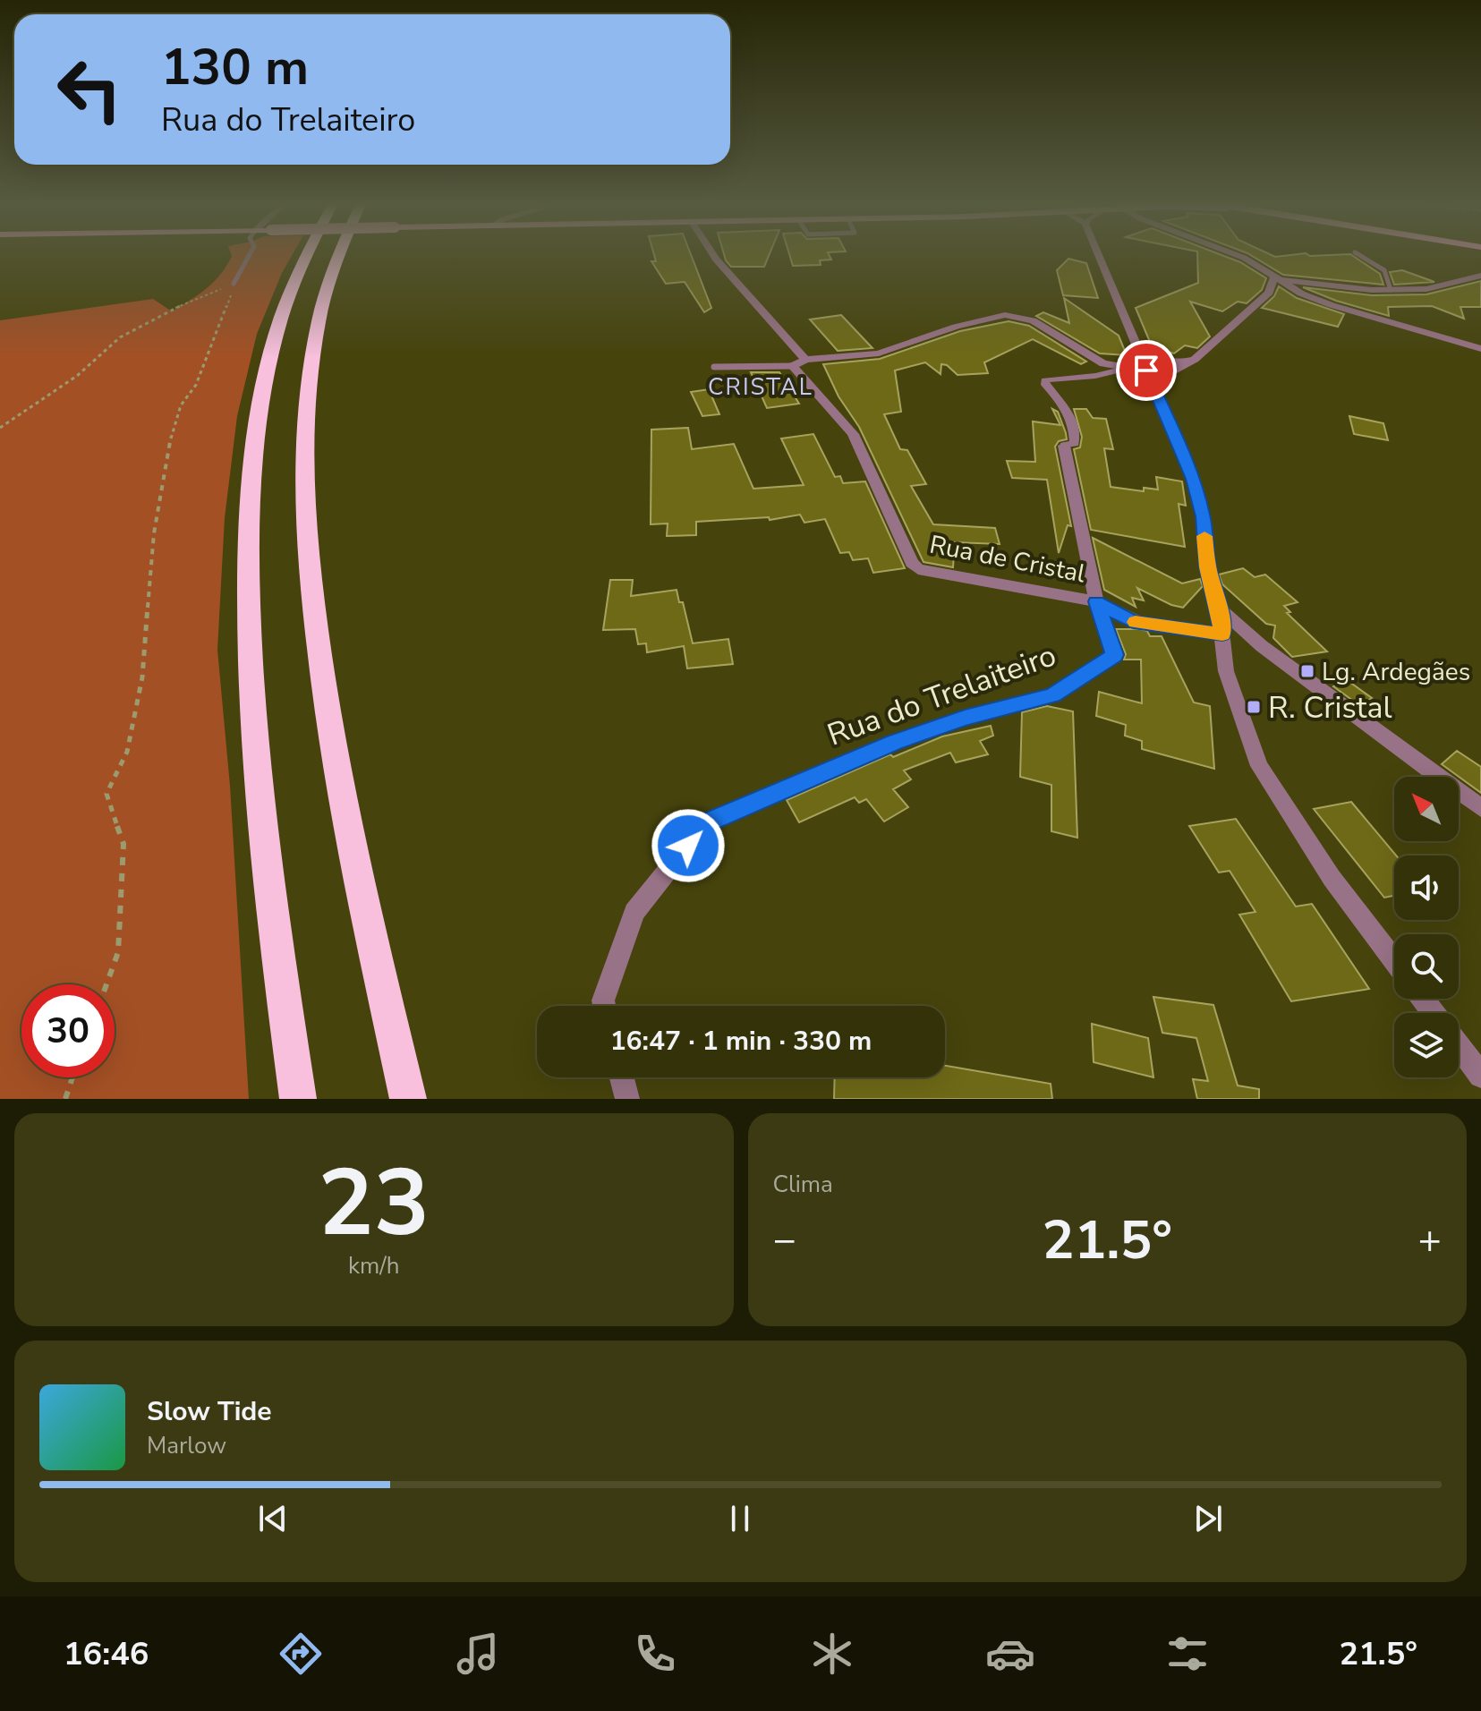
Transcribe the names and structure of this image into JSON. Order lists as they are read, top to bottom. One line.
{"streets":{"street":["Rua de Cristal","Rua do Trelaiteiro"]},"crossings":[["Rua de Cristal","Rua do Trelaiteiro"]],"districts":["CRISTAL"],"places":{"transit":["Lg. Ardegães","R. Cristal"]},"north":"top left","page":{"turn":["130 m","Rua do Trelaiteiro"],"limit":"30","trip":"16:47 · 1 min · 330 m","tile":[["23","km/h"],"Clima"],"heat":["−","21.5°","+"],"song":["Slow Tide","Marlow"],"tabs":["16:46","21.5°"]}}
